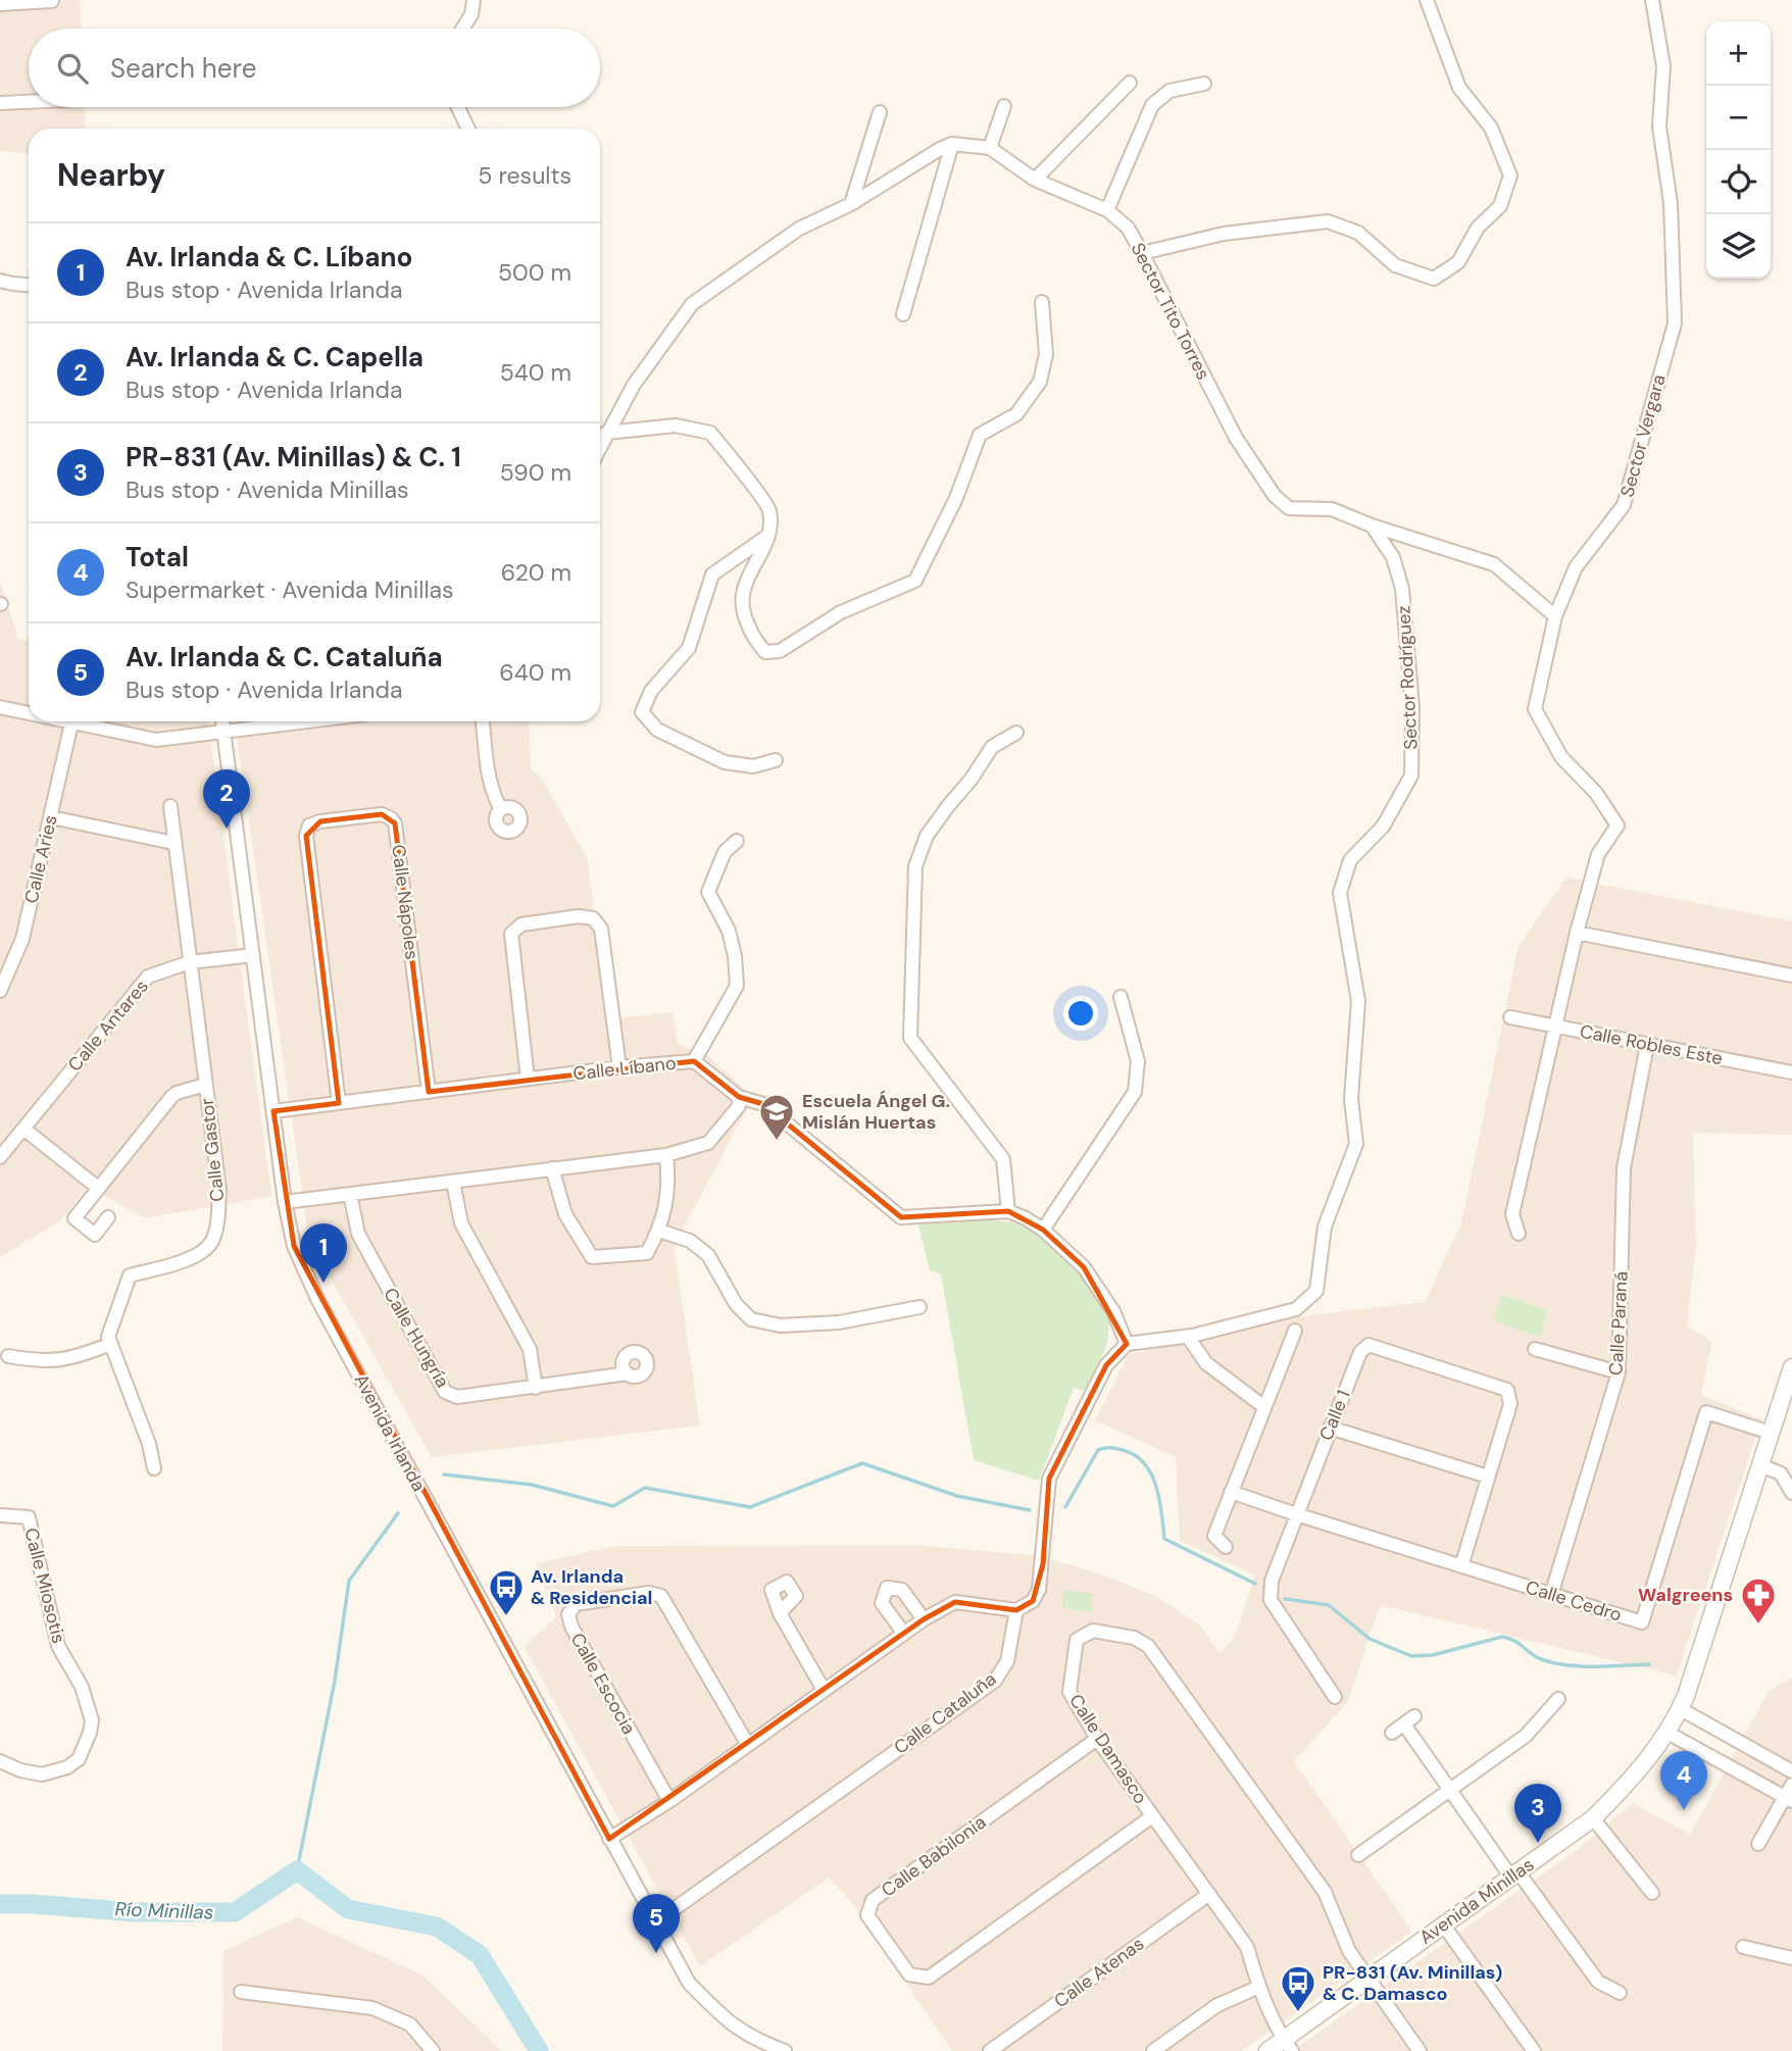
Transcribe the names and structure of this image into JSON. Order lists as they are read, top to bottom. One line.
{"streets":{"street":["Sector Tito Torres","Sector Vergara","Sector Rodríguez","Calle Aries","Calle Nápoles","Calle Antares","Calle Robles Este","Calle Líbano","Calle Gastor","Calle Paraná","Calle Hungría","Calle 1","Avenida Irlanda","Calle Miosotis","Calle Cedro","Calle Escocia","Calle Cataluña","Calle Damasco","Calle Babilonia","Avenida Minillas","Calle Atenas"]},"crossings":[["Sector Tito Torres","Sector Vergara"],["Sector Tito Torres","Sector Rodríguez"],["Calle Nápoles","Calle Líbano"],["Calle Antares","Calle Gastor"],["Calle Antares","Avenida Irlanda"],["Calle Robles Este","Calle Paraná"],["Calle Líbano","Avenida Irlanda"],["Calle Paraná","Calle Cedro"],["Calle 1","Calle Cedro"],["Avenida Irlanda","Calle Cataluña"],["Calle Cedro","Avenida Minillas"],["Calle Damasco","Calle Babilonia"],["Calle Damasco","Avenida Minillas"],["Calle Damasco","Calle Atenas"]],"water":["Río Minillas"],"places":{"school or university":["Escuela Ángel G. Mislán Huertas"],"bus stop":["Av. Irlanda & Residencial","PR-831 (Av. Minillas) & C. Damasco"],"pharmacy":["Walgreens"]},"page":{"map_buttons":["+","−"],"search":"Search here","heading":["Nearby","5 results"],"list":[{"mark":"1","name":"Av. Irlanda & C. Líbano","note":"Bus stop · Avenida Irlanda","value":"500 m"},{"mark":"2","name":"Av. Irlanda & C. Capella","note":"Bus stop · Avenida Irlanda","value":"540 m"},{"mark":"3","name":"PR-831 (Av. Minillas) & C. 1","note":"Bus stop · Avenida Minillas","value":"590 m"},{"mark":"4","name":"Total","note":"Supermarket · Avenida Minillas","value":"620 m"},{"mark":"5","name":"Av. Irlanda & C. Cataluña","note":"Bus stop · Avenida Irlanda","value":"640 m"}],"pins":["2","1","4","3","5"]}}
